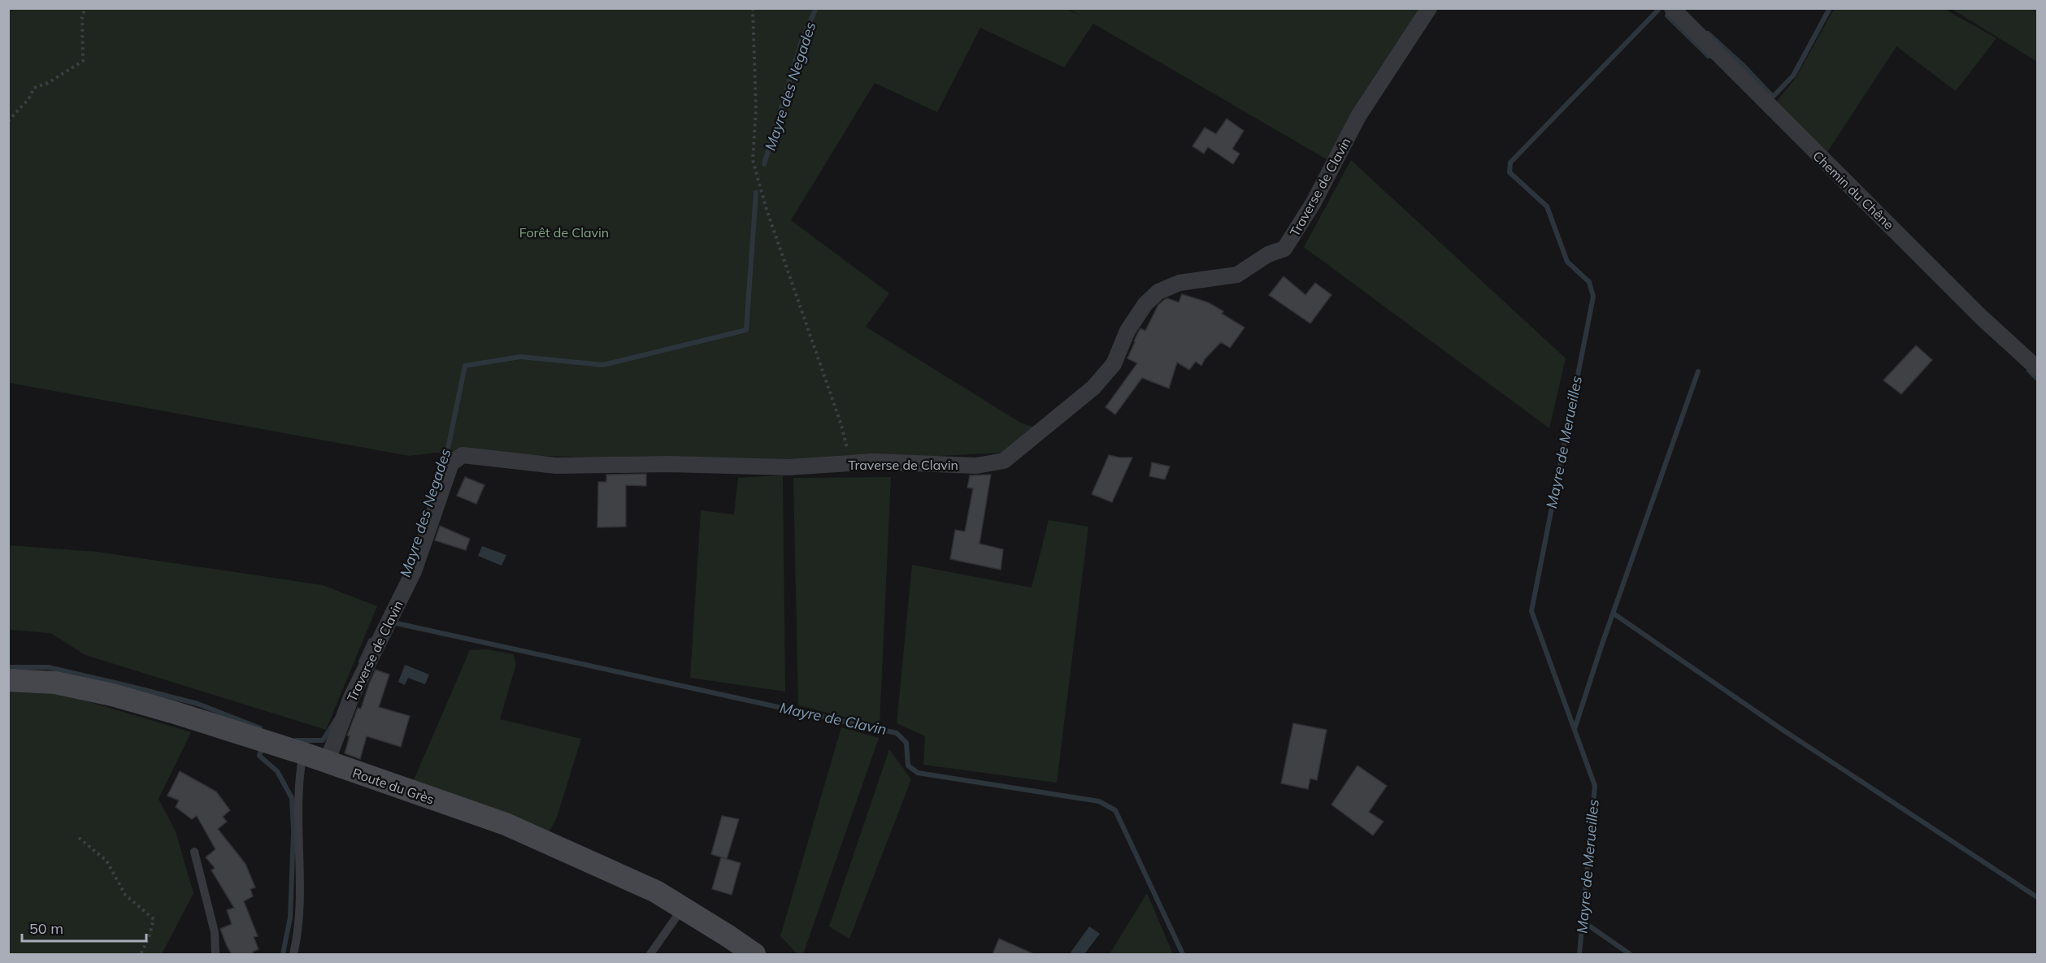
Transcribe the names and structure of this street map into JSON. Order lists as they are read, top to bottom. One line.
{"streets":{"street":["Traverse de Clavin","Chemin du Chêne","Route du Grès"]},"crossings":[["Traverse de Clavin","Route du Grès"]],"water":["Mayre des Negades","Mayre de Merueilles","Mayre de Clavin"],"parks":["Forêt de Clavin"],"scale_bar":"50 m"}
